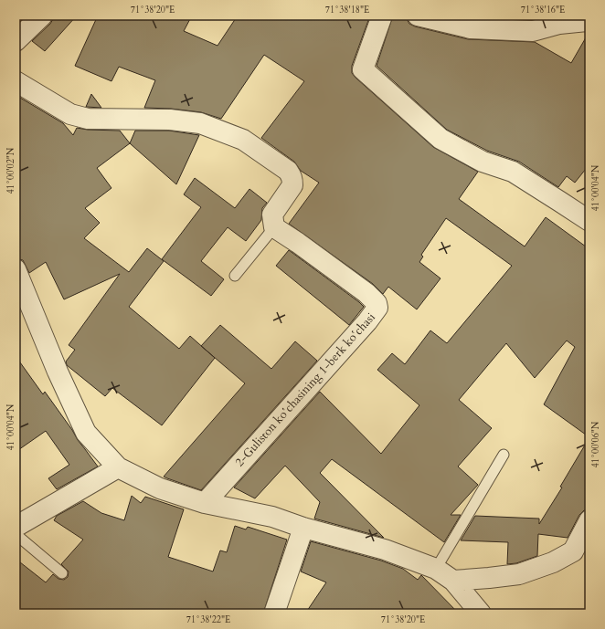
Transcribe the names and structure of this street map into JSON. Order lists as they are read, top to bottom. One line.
{"streets":{"street":["2-Guliston koʻchasining 1-berk koʻchasi"]},"coordinates":["71°38'20\"E","71°38'18\"E","71°38'16\"E","41°00'02\"N","41°00'04\"N","41°00'06\"N","71°38'22\"E"]}
